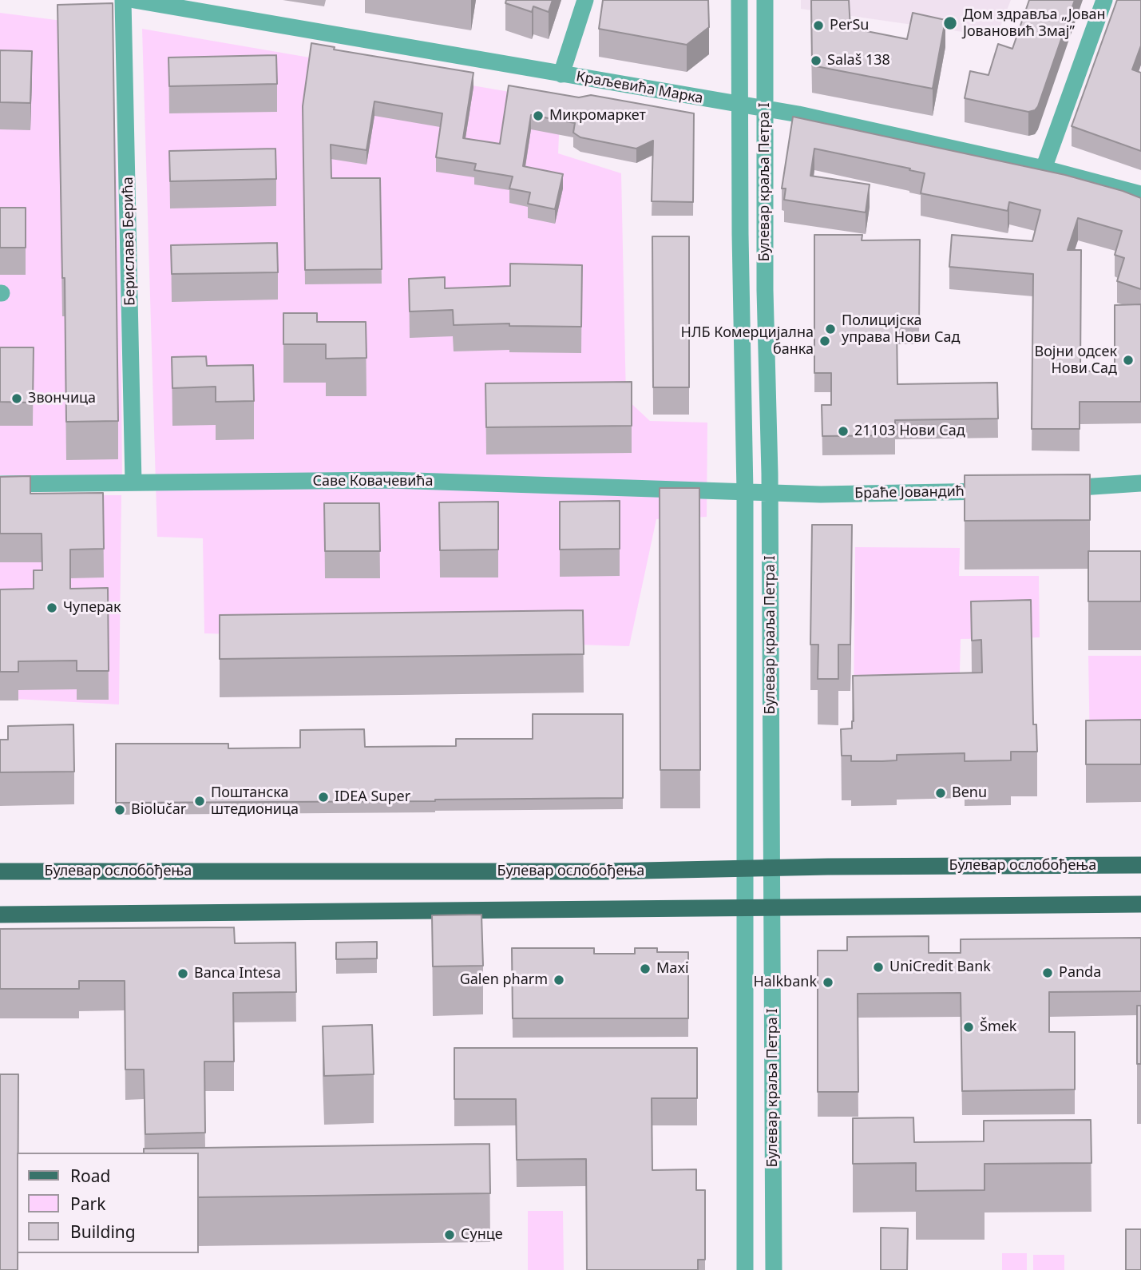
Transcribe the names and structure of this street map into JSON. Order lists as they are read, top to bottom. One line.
{"streets":{"main road":["Булевар ослобођења"],"street":["Краљевића Марка","Булевар краља Петра I","Берислава Берића","Саве Ковачевића","Браће Јовандић"]},"crossings":[["Краљевића Марка","Булевар краља Петра I"],["Булевар краља Петра I","Саве Ковачевића"],["Булевар краља Петра I","Браће Јовандић"],["Булевар краља Петра I","Булевар ослобођења"],["Берислава Берића","Саве Ковачевића"],["Саве Ковачевића","Браће Јовандић"]],"places":["Дом здравља „Јован Јовановић Змај”","PerSu","Salaš 138","Микромаркет","Полицијска управа Нови Сад","НЛБ Комерцијална банка","Војни одсек Нови Сад","Звончица","21103 Нови Сад","Чуперак","Benu","IDEA Super","Поштанска штедионица","Biolučar","UniCredit Bank","Maxi","Panda","Banca Intesa","Galen pharm","Halkbank","Šmek","Сунце"],"legend":["Road","Park","Building"]}
